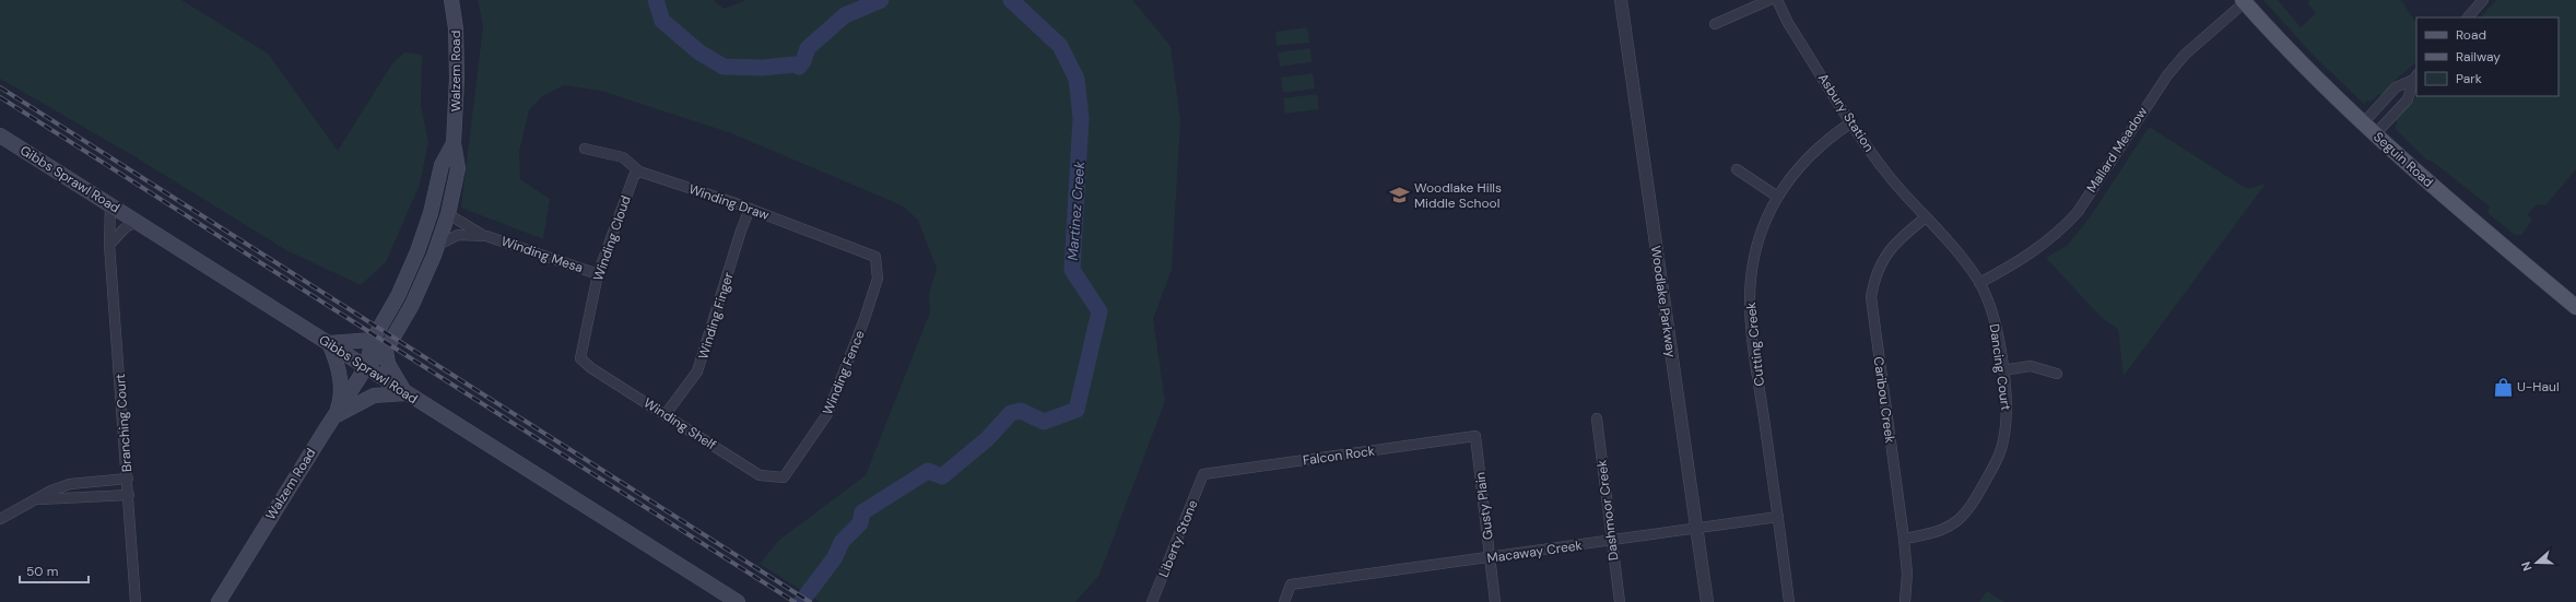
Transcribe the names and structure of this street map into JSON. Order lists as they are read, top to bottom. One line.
{"streets":{"main road":["Walzem Road","Seguin Road","Gibbs Sprawl Road"],"street":["Asbury Station","Mallard Meadow","Winding Draw","Winding Cloud","Winding Mesa","Woodlake Parkway","Winding Finger","Cutting Creek","Dancing Court","Winding Fence","Caribou Creek","Branching Court","Winding Shelf","Falcon Rock","Gusty Plain","Dashmoor Creek","Liberty Stone","Macaway Creek"]},"crossings":[["Walzem Road","Gibbs Sprawl Road"],["Walzem Road","Winding Mesa"],["Asbury Station","Cutting Creek"],["Asbury Station","Dancing Court"],["Asbury Station","Caribou Creek"],["Mallard Meadow","Seguin Road"],["Mallard Meadow","Dancing Court"],["Gibbs Sprawl Road","Branching Court"],["Winding Draw","Winding Cloud"],["Winding Draw","Winding Finger"],["Winding Draw","Winding Fence"],["Winding Cloud","Winding Mesa"],["Winding Cloud","Winding Shelf"],["Woodlake Parkway","Macaway Creek"],["Winding Finger","Winding Shelf"],["Cutting Creek","Macaway Creek"],["Dancing Court","Caribou Creek"],["Winding Fence","Winding Shelf"],["Falcon Rock","Gusty Plain"],["Falcon Rock","Liberty Stone"],["Gusty Plain","Macaway Creek"],["Dashmoor Creek","Macaway Creek"]],"water":["Martinez Creek"],"places":{"school or university":["Woodlake Hills Middle School"],"shop":["U-Haul"]},"legend":["Road","Railway","Park"],"scale_bar":"50 m","north":"left"}
